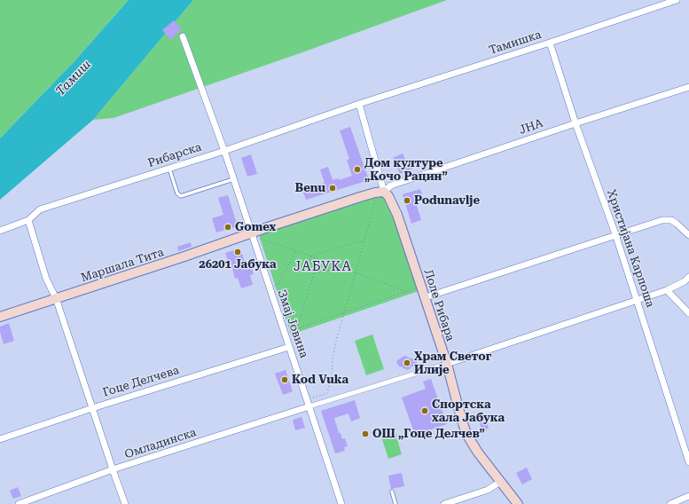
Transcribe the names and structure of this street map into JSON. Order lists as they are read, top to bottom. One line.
{"streets":{"main road":["Маршала Тита","Лоле Рибара"],"street":["Тамишка","ЈНА","Рибарска","Христијана Карпоша","Змај Јовина","Гоце Делчева","Омладинска"]},"crossings":[["Тамишка","Рибарска"],["Тамишка","Христијана Карпоша"],["Тамишка","Лоле Рибара"],["ЈНА","Христијана Карпоша"],["ЈНА","Маршала Тита"],["ЈНА","Лоле Рибара"],["Рибарска","Лоле Рибара"],["Рибарска","Змај Јовина"],["Маршала Тита","Лоле Рибара"],["Маршала Тита","Змај Јовина"],["Змај Јовина","Гоце Делчева"],["Змај Јовина","Омладинска"]],"districts":["ЈАБУКА"],"water":["Тамиш"],"places":["Дом културе „Кочо Рацин”","Benu","Podunavlje","Gomex","26201 Јабука","Храм Светог Илије","Kod Vuka","Спортска хала Јабука","ОШ „Гоце Делчев”"]}
